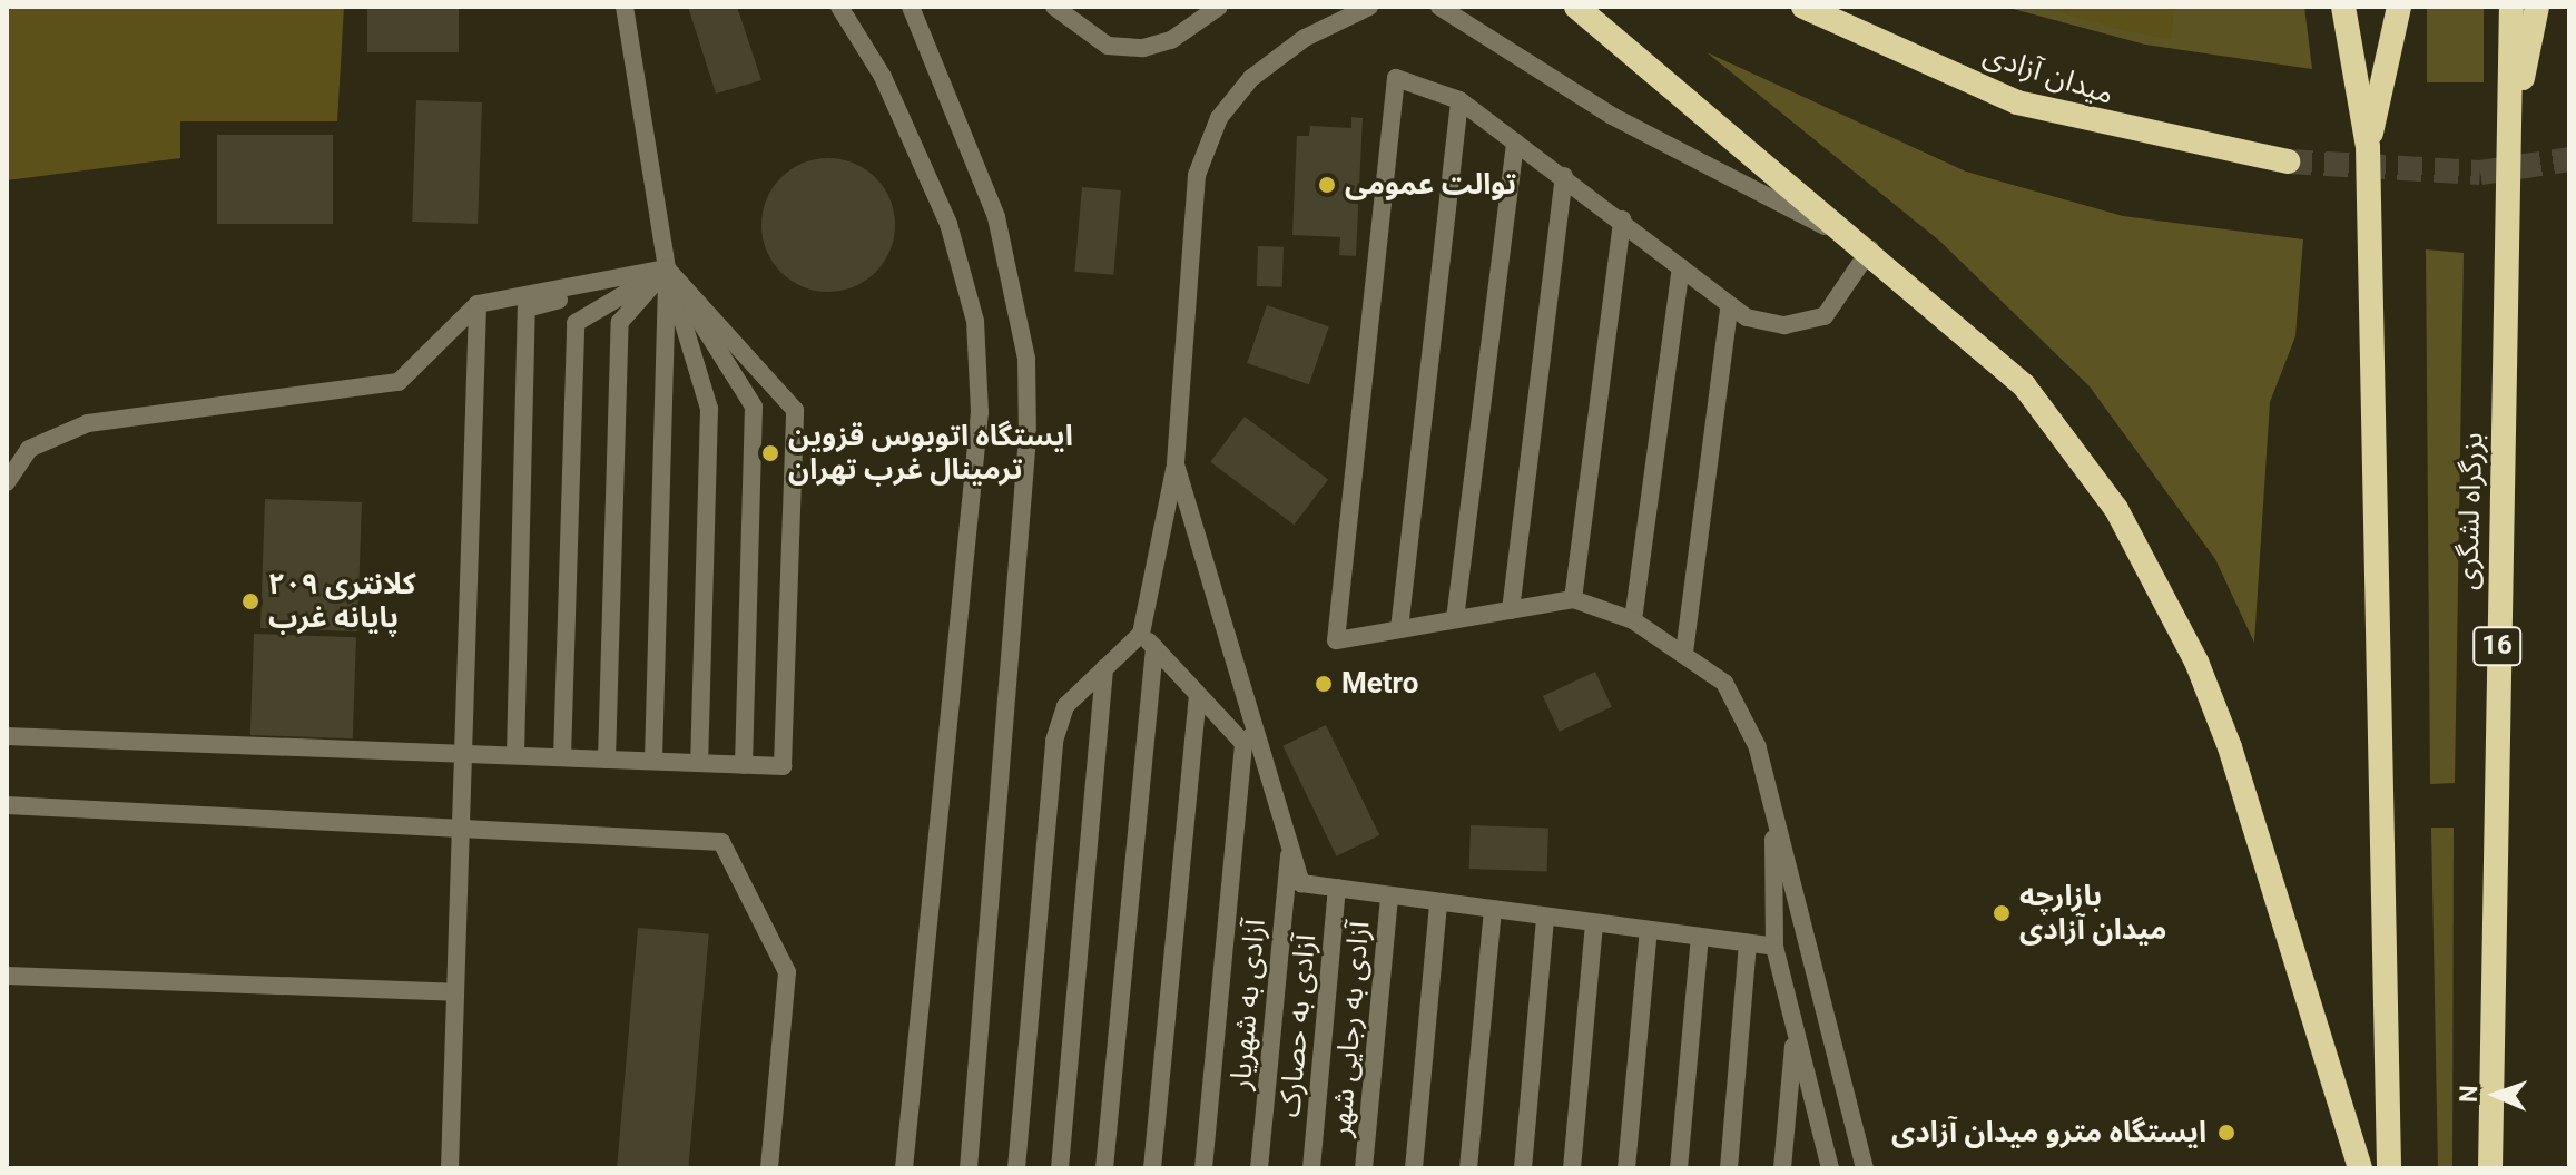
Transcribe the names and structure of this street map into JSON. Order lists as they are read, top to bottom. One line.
{"streets":{"highway":["میدان آزادی","بزرگراه لشگری","16"],"lane":["آزادی به شهریار","آزادی به حصارک","آزادی به رجایی شهر"]},"crossings":[["بزرگراه لشگری","16"]],"places":["توالت عمومی","ایستگاه اتوبوس قزوین ترمینال غرب تهران","کلانتری ۲۰۹ پایانه غرب","Metro","بازارچه میدان آزادی","ایستگاه مترو میدان آزادی"],"north":"left"}
